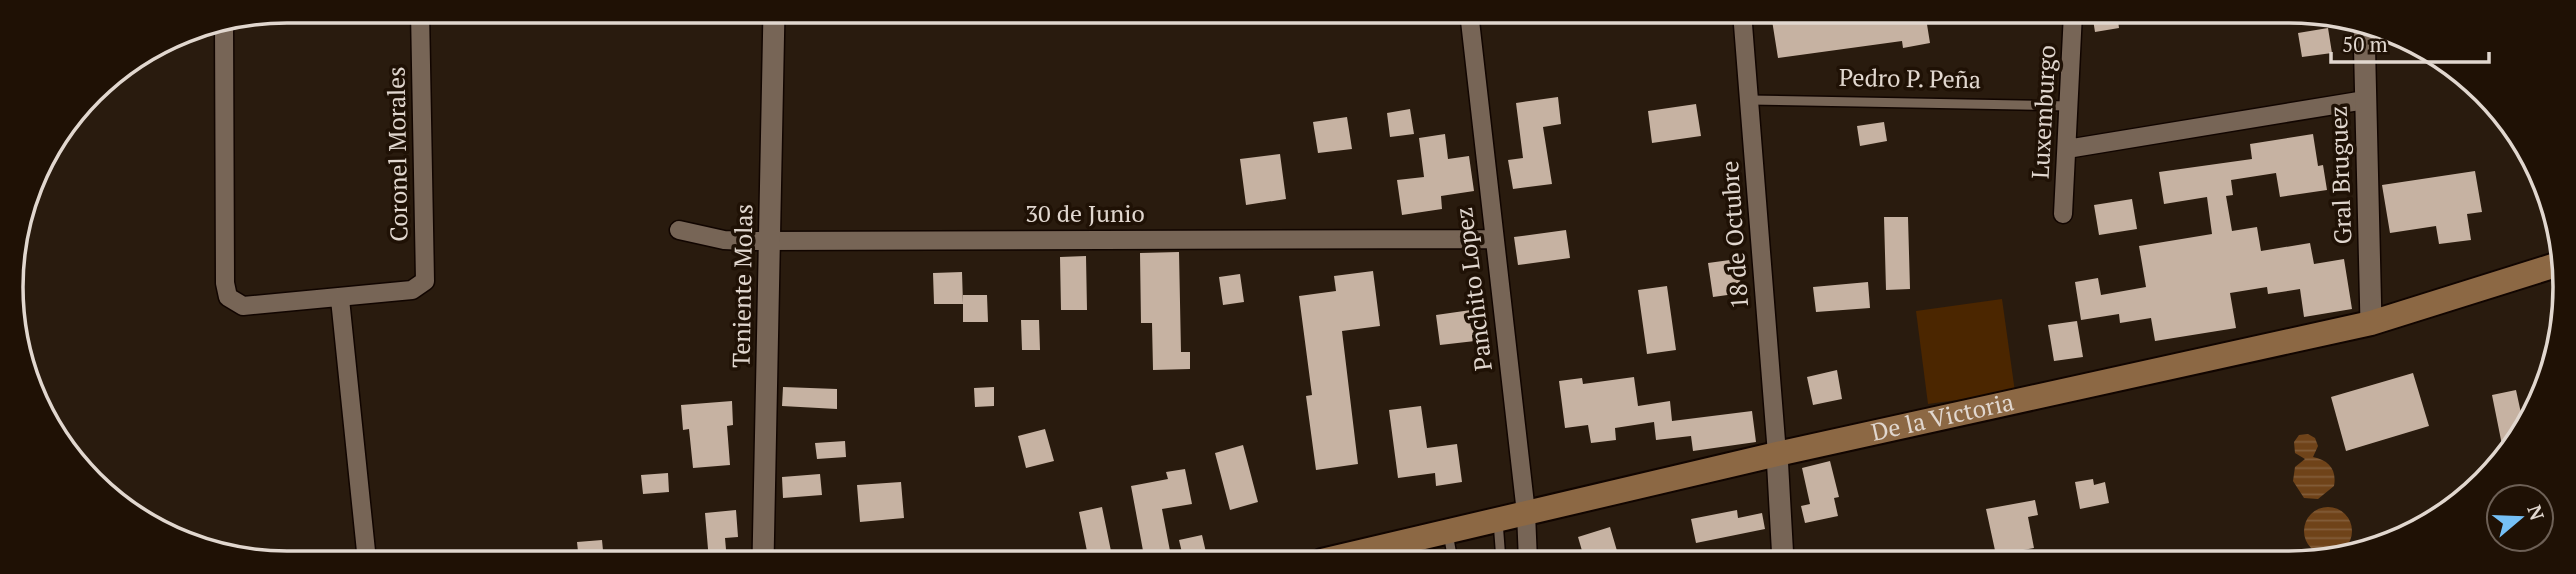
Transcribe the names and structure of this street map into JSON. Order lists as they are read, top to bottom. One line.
{"streets":{"main road":["De la Victoria"],"street":["Luxemburgo","Coronel Morales","Gral Bruguez","30 de Junio","18 de Octubre","Teniente Molas","Panchito Lopez"],"lane":["Pedro P. Peña"]},"crossings":[["Pedro P. Peña","Luxemburgo"],["Pedro P. Peña","18 de Octubre"],["Gral Bruguez","De la Victoria"],["30 de Junio","Teniente Molas"],["30 de Junio","Panchito Lopez"],["18 de Octubre","De la Victoria"],["Panchito Lopez","De la Victoria"]],"scale_bar":"50 m","north":"right"}
